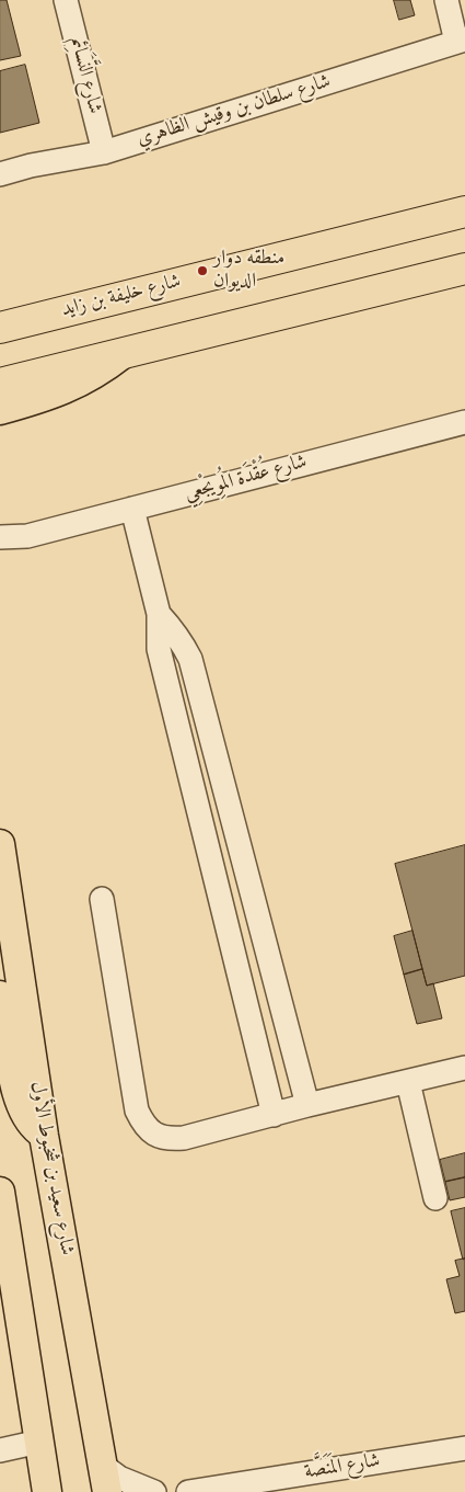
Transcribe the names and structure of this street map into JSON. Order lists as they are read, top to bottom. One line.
{"streets":{"highway":["شارع خليفة بن زايد"],"main road":["شارع سعيد بن شخبوط الأول"],"street":["شارع النَّسَائِم","شارع سلطان بن وقيش الظاهري","شارع عُقْدَة المُوِيجْعِي","شارع المَنَصَّة"]},"crossings":[["شارع النَّسَائِم","شارع سلطان بن وقيش الظاهري"]],"places":["منطقه دوار الديوان"]}
